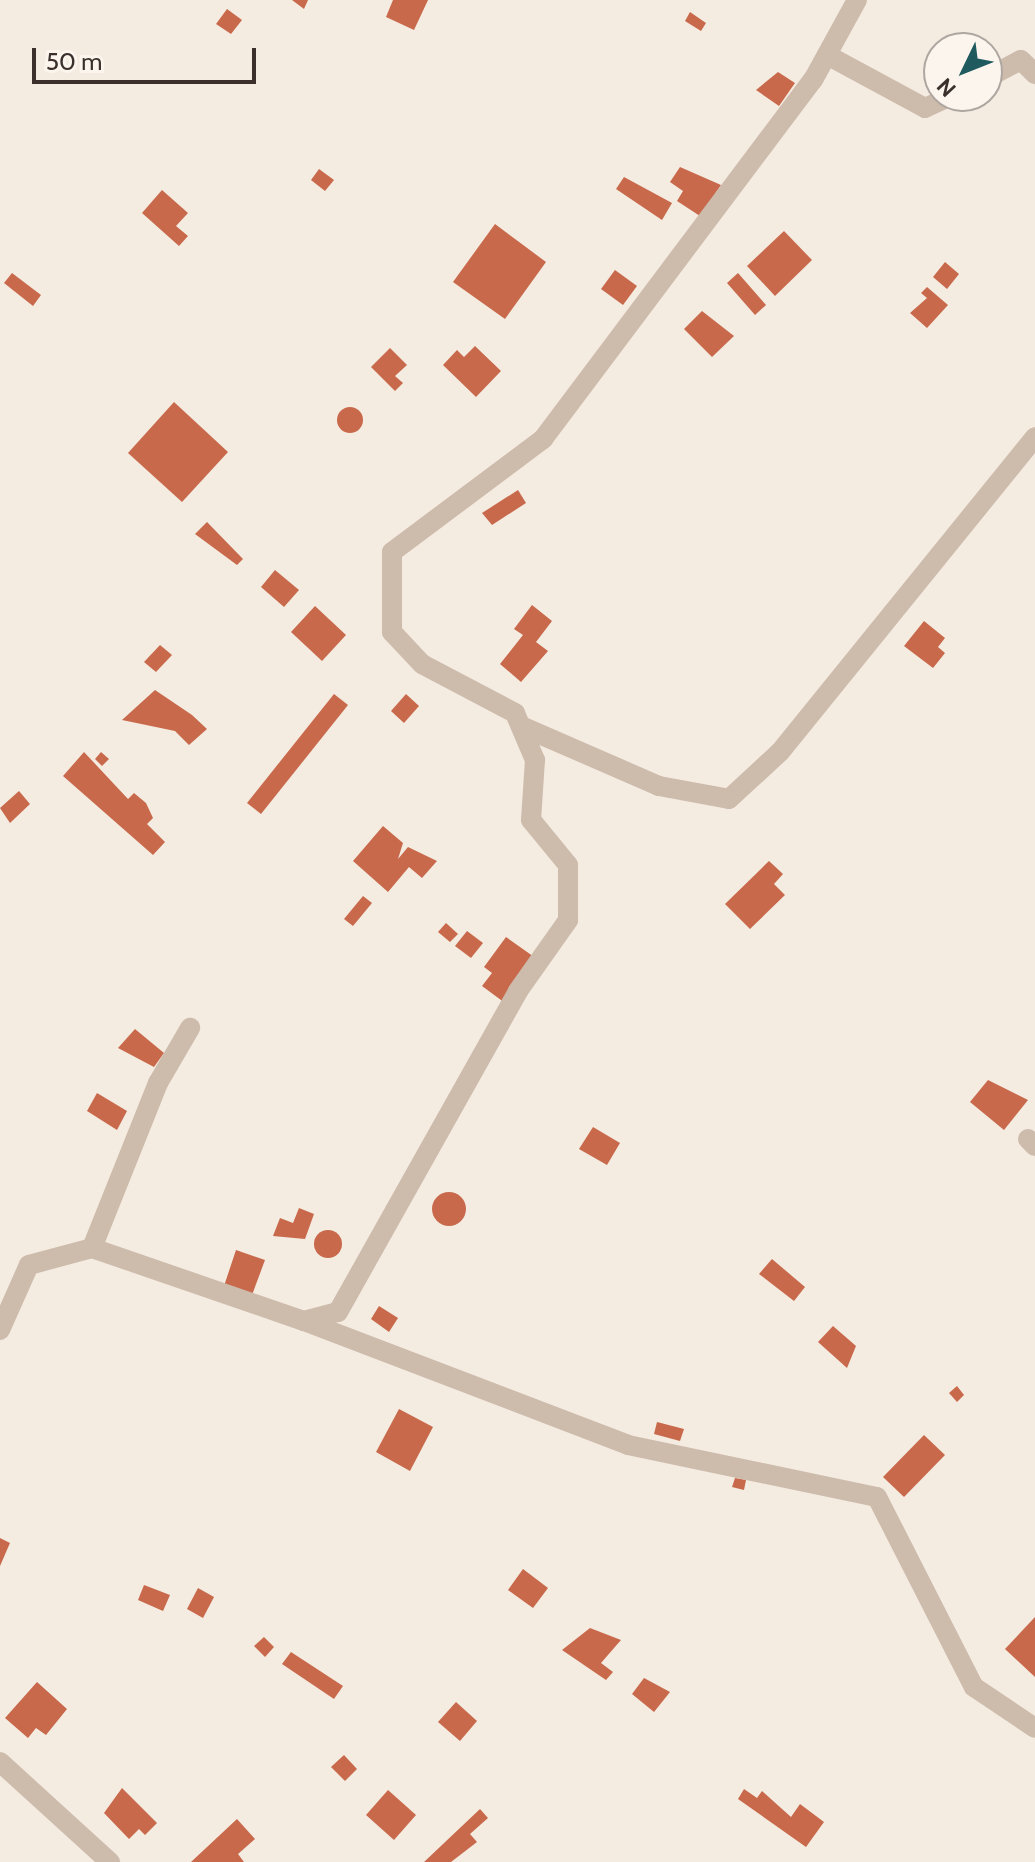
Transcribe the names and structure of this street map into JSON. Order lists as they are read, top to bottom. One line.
{"scale_bar":"50 m","north":"bottom left"}
